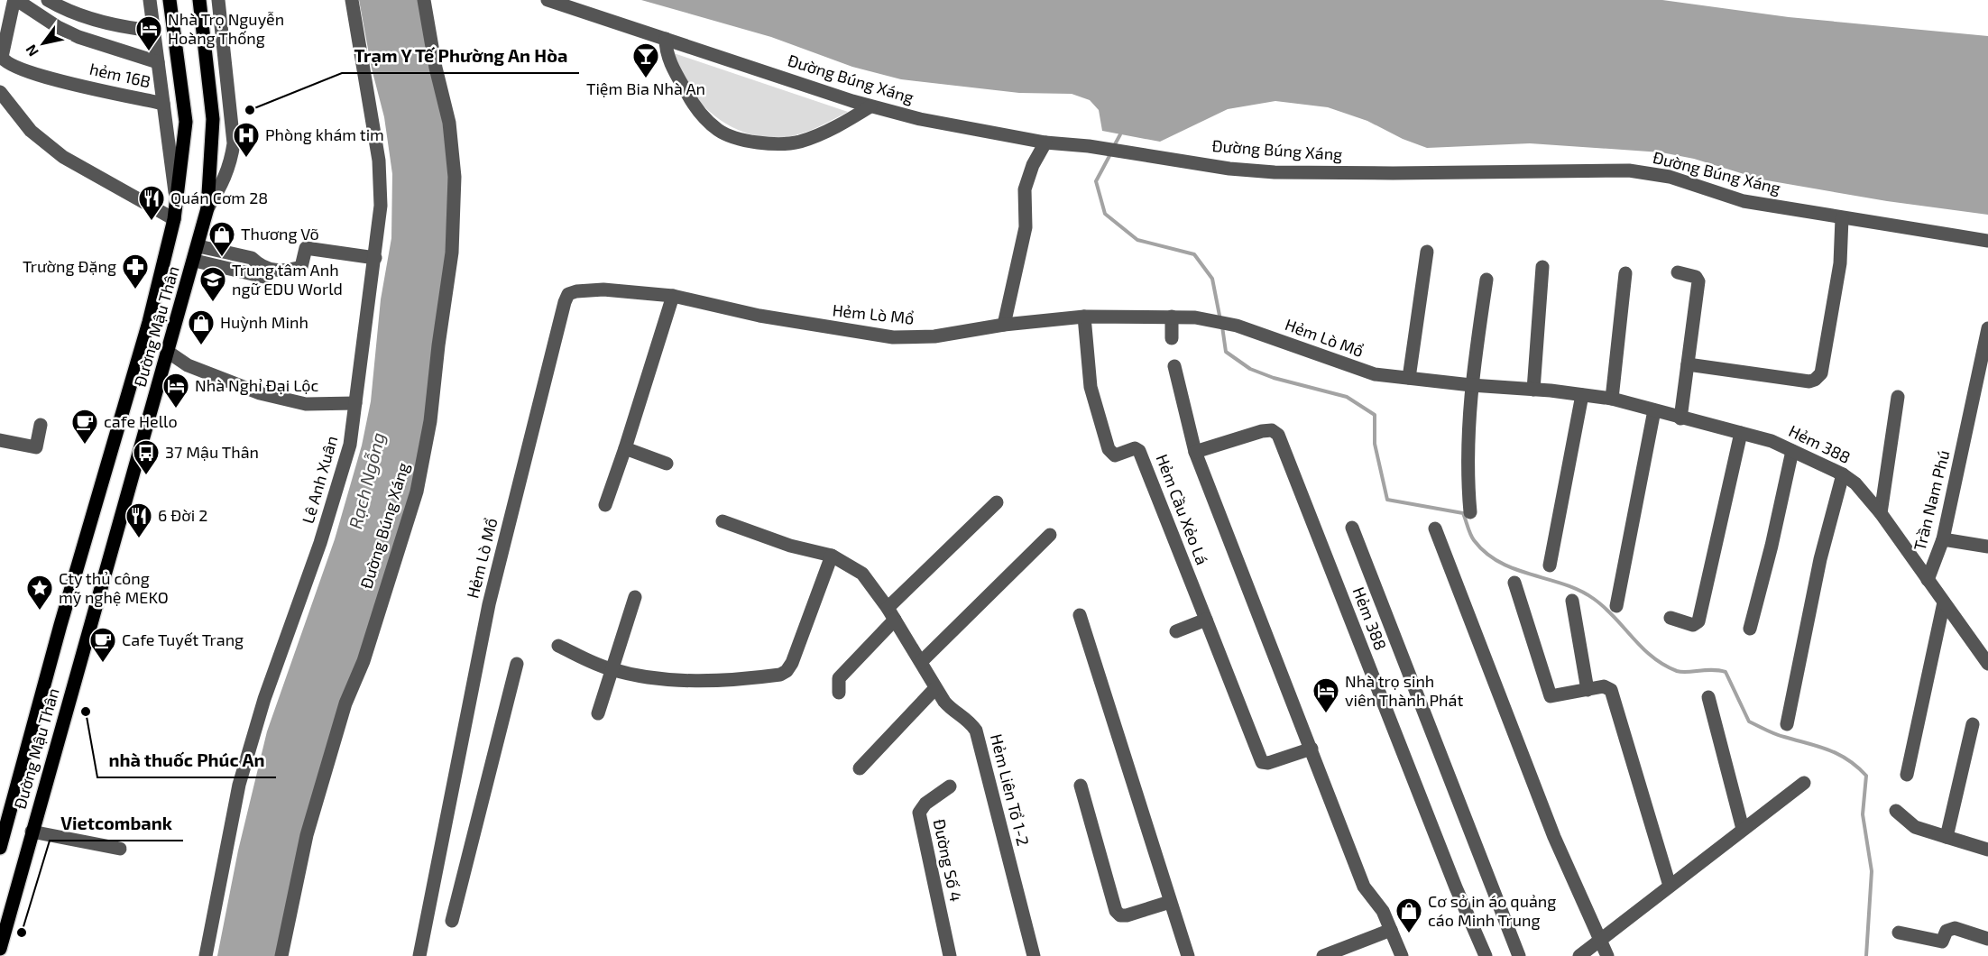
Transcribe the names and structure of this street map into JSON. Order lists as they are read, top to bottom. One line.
{"streets":{"main road":["Đường Mậu Thân"],"street":["hẻm 16B","Đường Búng Xáng","Hẻm Lò Mổ","Hẻm 388","Lê Anh Xuân","Trần Nam Phú","Hẻm Cầu Xẻo Lá","Hẻm Liên Tổ 1-2","Đường Số 4"]},"crossings":[["Hẻm Lò Mổ","Hẻm 388"],["Hẻm Lò Mổ","Hẻm Cầu Xẻo Lá"],["Hẻm 388","Trần Nam Phú"]],"water":["Rạch Ngỗng"],"places":{"hotel":["Nhà Trọ Nguyễn Hoàng Thống","Nhà Nghỉ Đại Lộc","Nhà trọ sinh viên Thành Phát"],"bar":["Tiệm Bia Nhà An"],"other":["Trạm Y Tế Phường An Hòa","nhà thuốc Phúc An","Vietcombank"],"hospital":["Phòng khám tim"],"restaurant":["Quán Cơm 28","6 Đời 2"],"shop":["Thương Võ","Huỳnh Minh","Cơ sở in áo quảng cáo Minh Trung"],"pharmacy":["Trường Đặng"],"school or university":["Trung tâm Anh ngữ EDU World"],"cafe":["cafe Hello","Cafe Tuyết Trang"],"bus stop":["37 Mậu Thân"],"place":["Cty thủ công mỹ nghệ MEKO"]},"north":"bottom left"}
